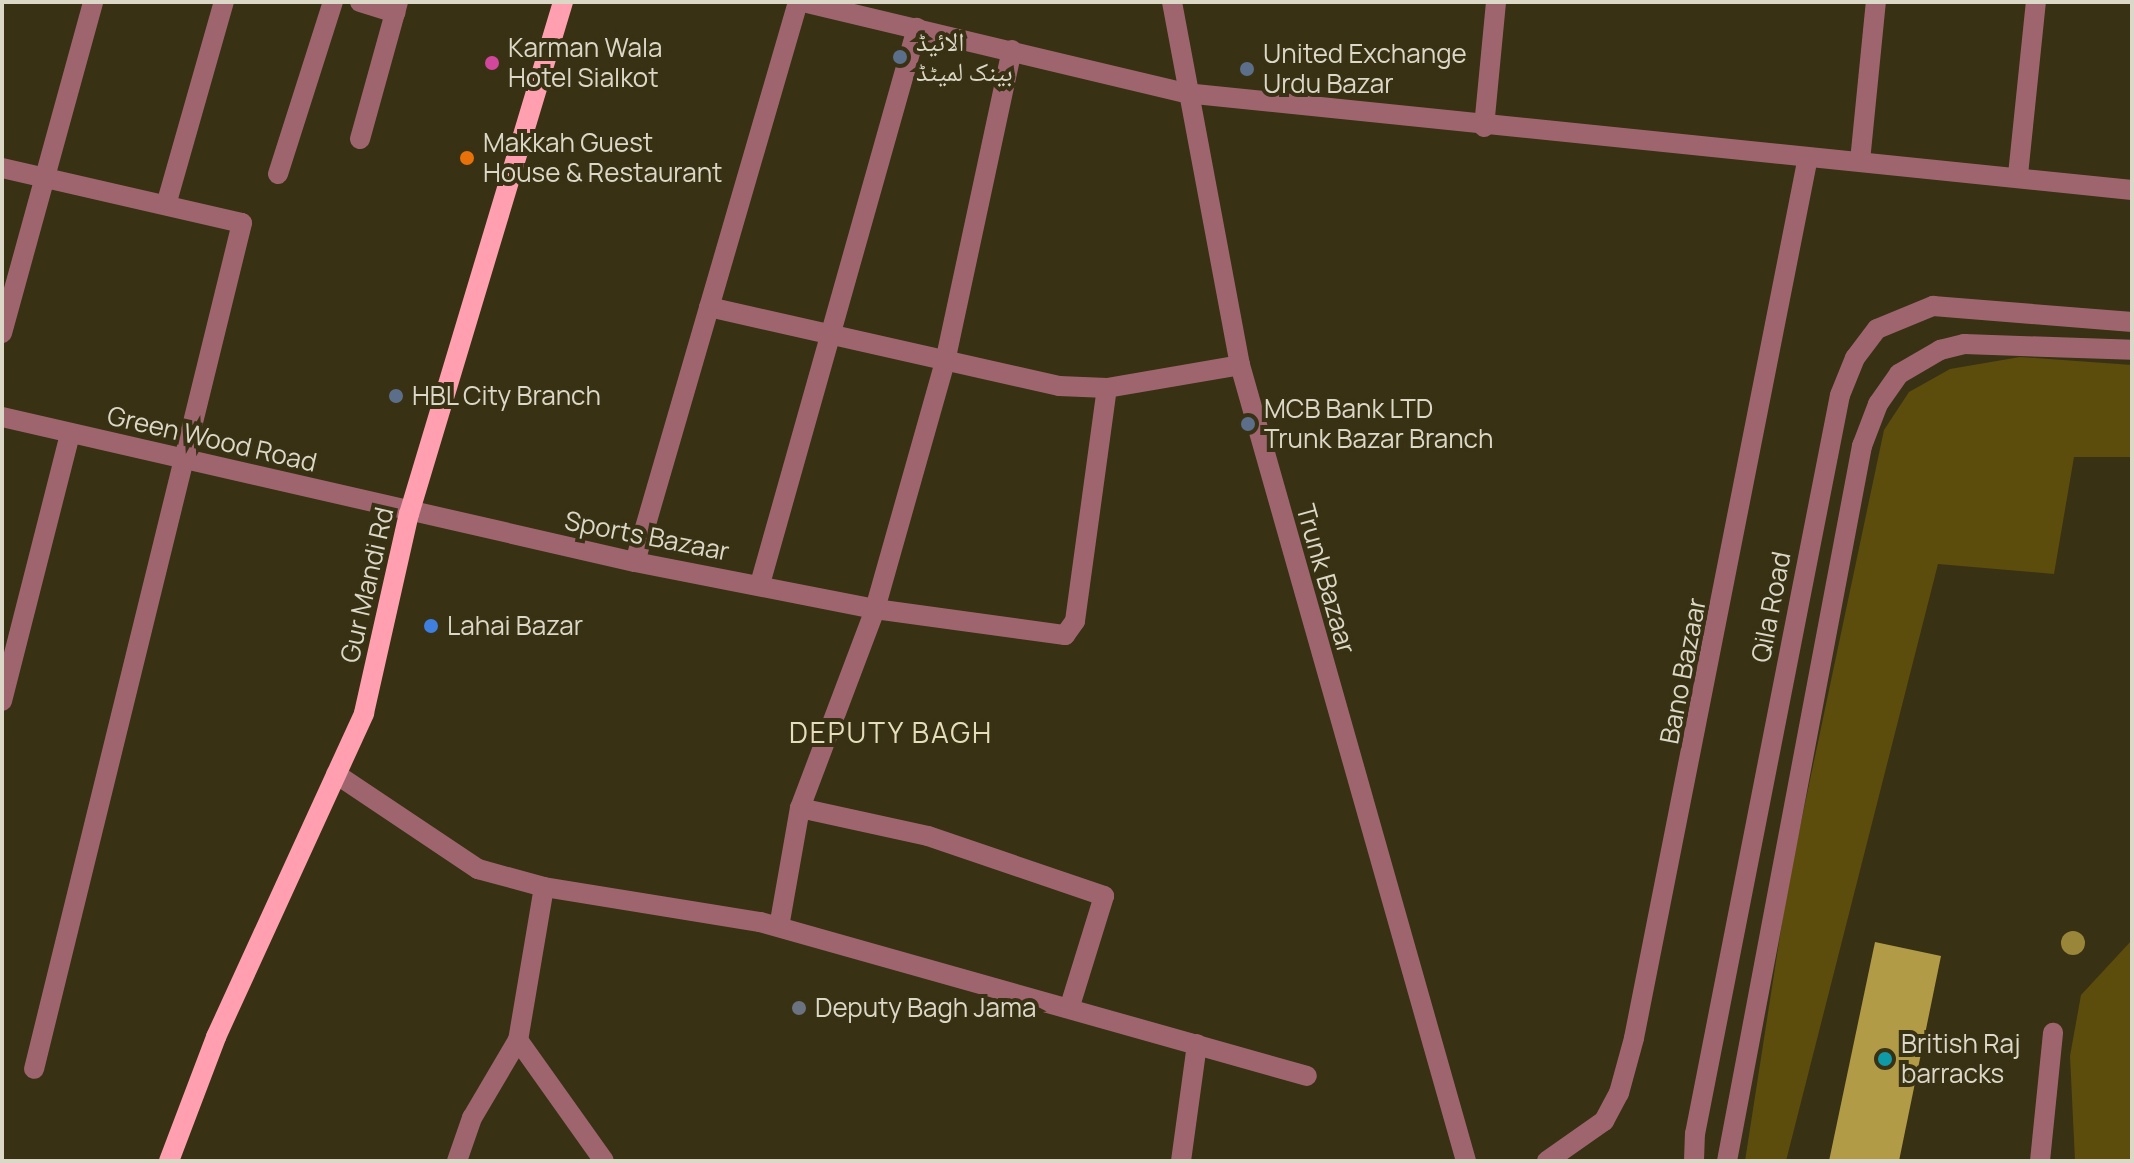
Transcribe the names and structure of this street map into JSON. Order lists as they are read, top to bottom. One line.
{"streets":{"main road":["Gur Mandi Rd"],"street":["Green Wood Road","Sports Bazaar","Trunk Bazaar","Qila Road","Bano Bazaar"]},"crossings":[["Green Wood Road","Sports Bazaar"],["Green Wood Road","Gur Mandi Rd"],["Sports Bazaar","Gur Mandi Rd"]],"districts":["DEPUTY BAGH"],"places":["الائیڈ بینک لمیٹڈ","Karman Wala Hotel Sialkot","United Exchange Urdu Bazar","Makkah Guest House & Restaurant","HBL City Branch","MCB Bank LTD Trunk Bazar Branch","Lahai Bazar","Deputy Bagh Jama","British Raj barracks"]}
